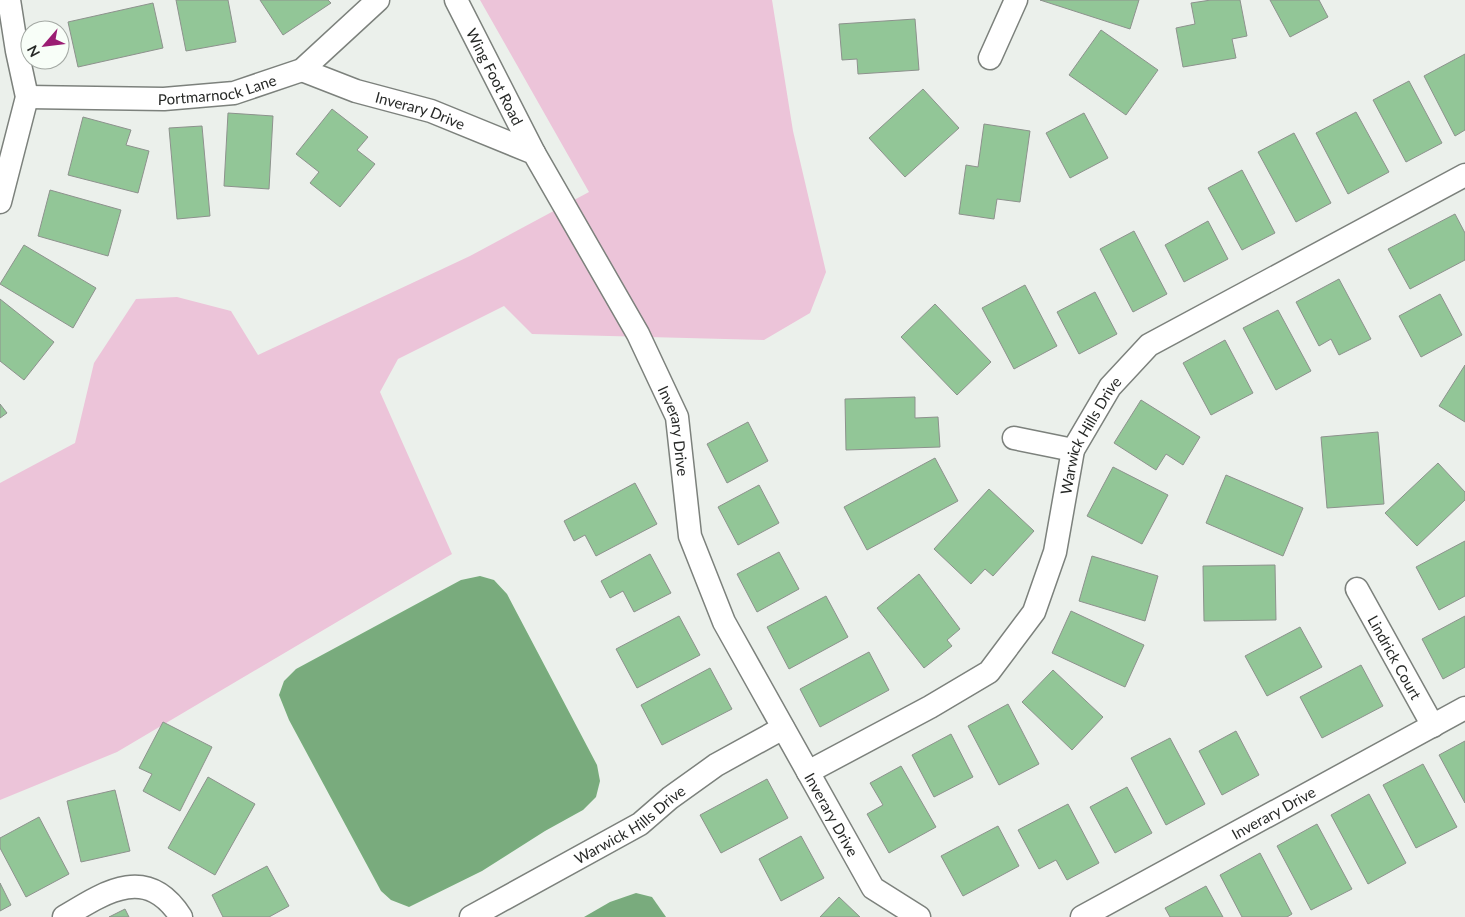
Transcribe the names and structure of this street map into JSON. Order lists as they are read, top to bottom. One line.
{"streets":{"street":["Wing Foot Road","Portmarnock Lane","Inverary Drive","Warwick Hills Drive","Lindrick Court"]},"crossings":[["Wing Foot Road","Inverary Drive"],["Portmarnock Lane","Inverary Drive"],["Inverary Drive","Warwick Hills Drive"],["Inverary Drive","Lindrick Court"]],"north":"bottom left"}
